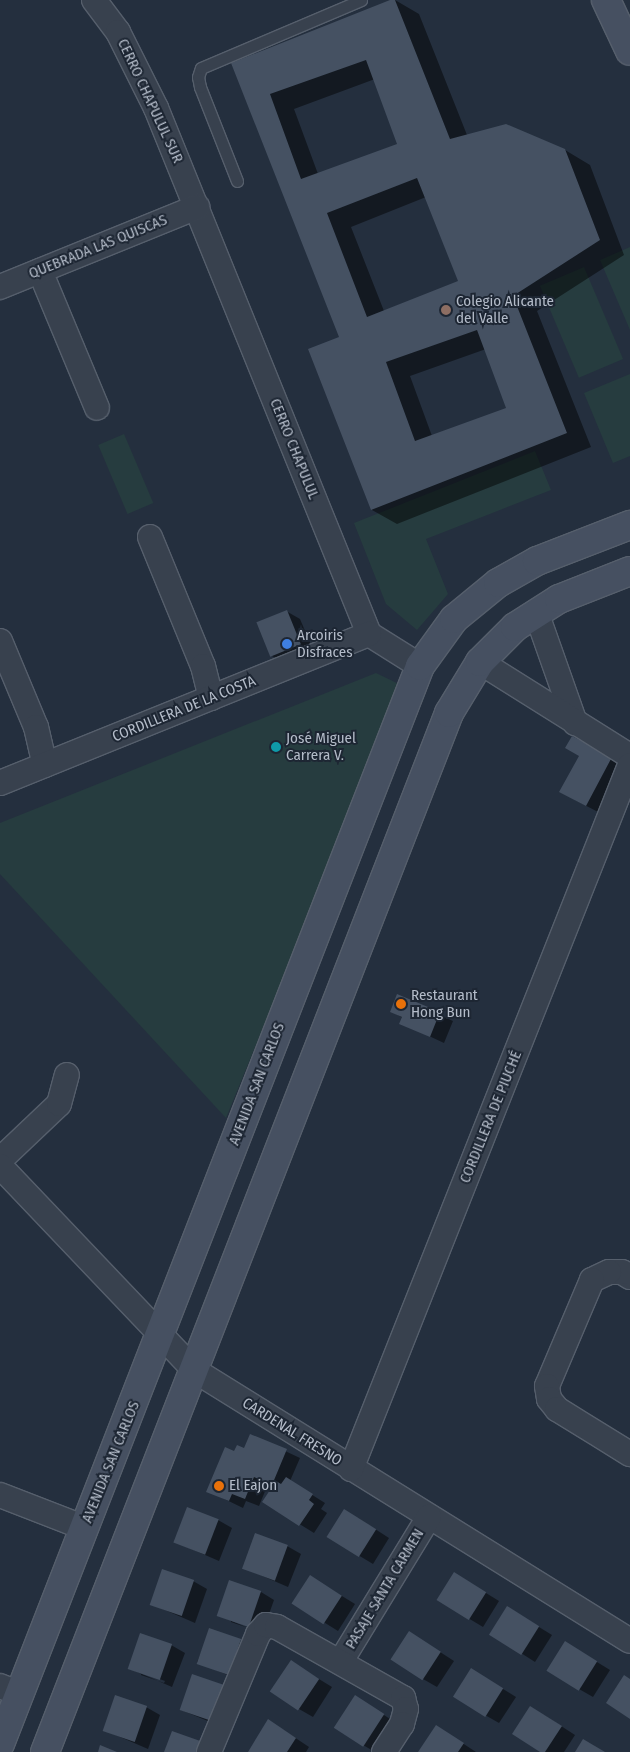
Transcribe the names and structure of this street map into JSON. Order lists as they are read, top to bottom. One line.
{"streets":{"main road":["AVENIDA SAN CARLOS"],"street":["CERRO CHAPULUL SUR","QUEBRADA LAS QUISCAS","CERRO CHAPULUL","CORDILLERA DE LA COSTA","CORDILLERA DE PIUCHÉ","CARDENAL FRESNO","PASAJE SANTA CARMEN"]},"crossings":[["CERRO CHAPULUL SUR","QUEBRADA LAS QUISCAS"],["CERRO CHAPULUL SUR","CERRO CHAPULUL"],["QUEBRADA LAS QUISCAS","CERRO CHAPULUL"],["CERRO CHAPULUL","CORDILLERA DE LA COSTA"],["AVENIDA SAN CARLOS","CARDENAL FRESNO"],["CORDILLERA DE PIUCHÉ","CARDENAL FRESNO"],["CARDENAL FRESNO","PASAJE SANTA CARMEN"]],"places":["Colegio Alicante del Valle","Arcoiris Disfraces","José Miguel Carrera V.","Restaurant Hong Bun","El Eajon"]}
